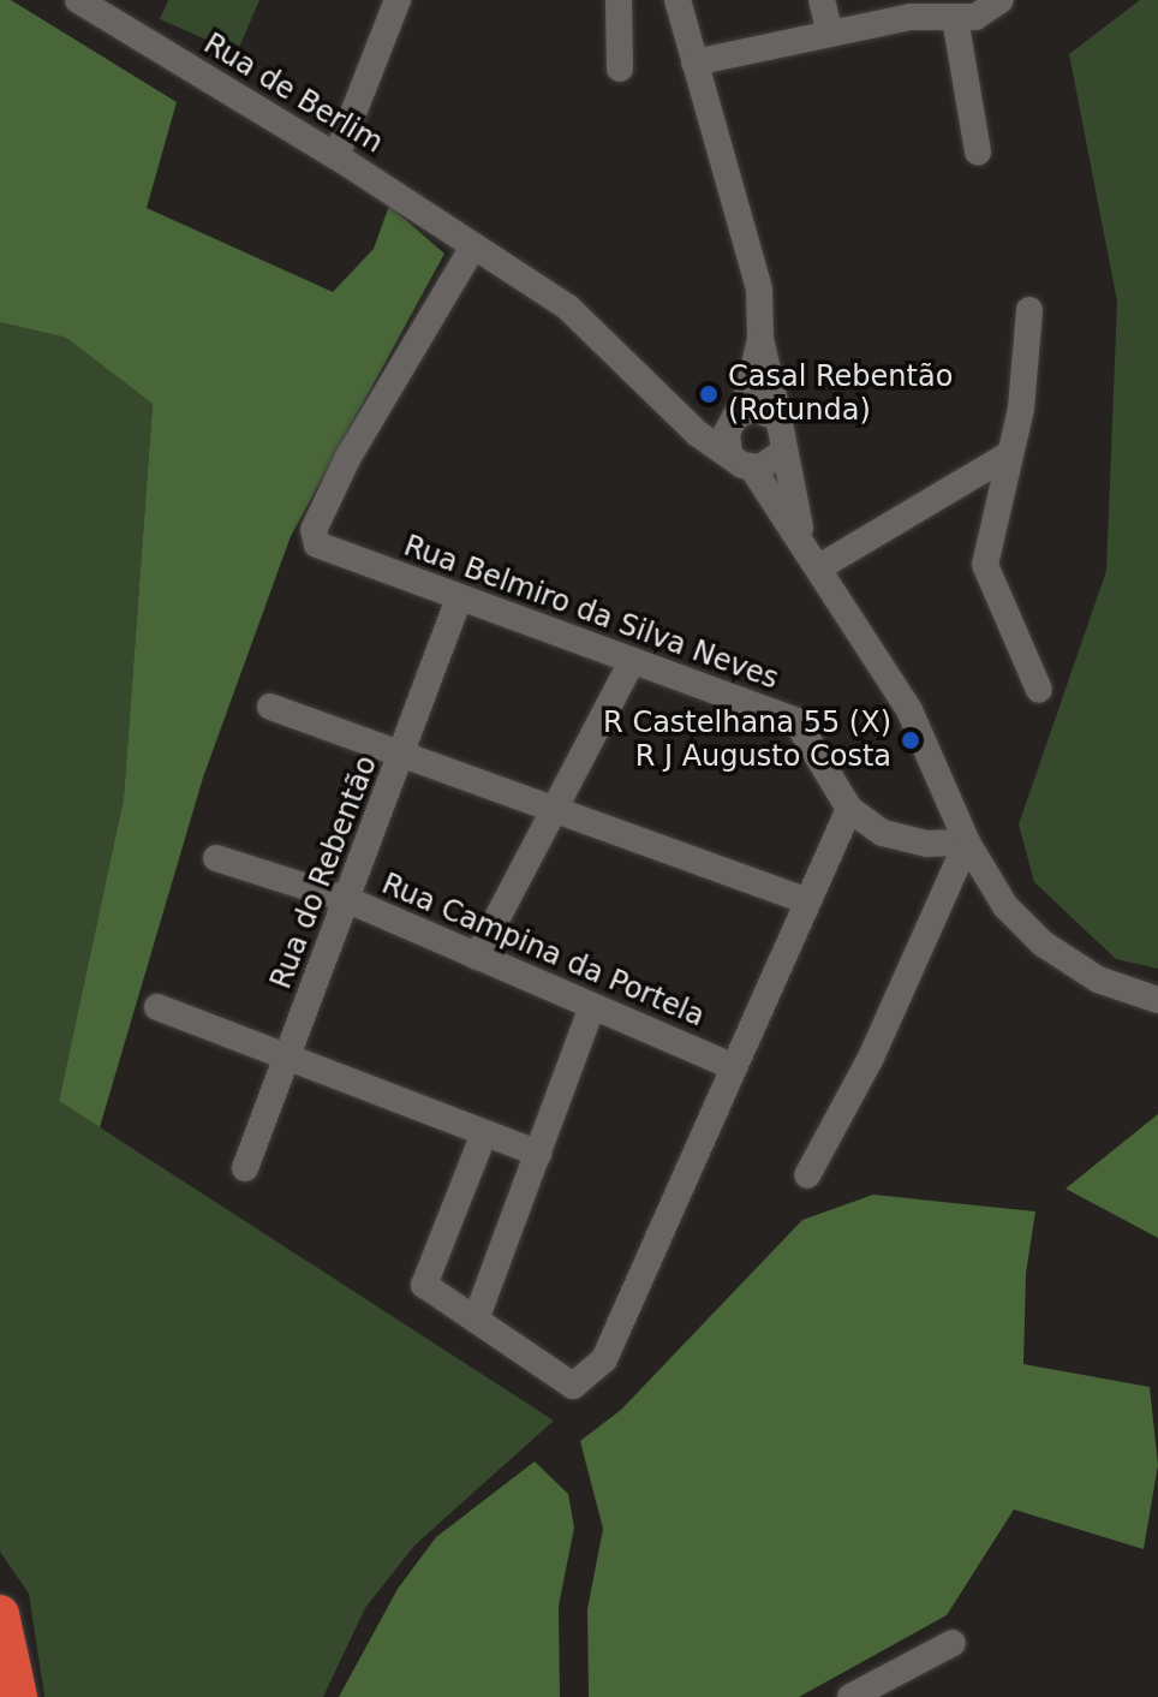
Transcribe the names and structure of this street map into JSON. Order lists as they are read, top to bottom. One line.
{"streets":{"street":["Rua de Berlim","Rua Belmiro da Silva Neves","Rua do Rebentão","Rua Campina da Portela"]},"crossings":[["Rua de Berlim","Rua Belmiro da Silva Neves"],["Rua Belmiro da Silva Neves","Rua do Rebentão"],["Rua do Rebentão","Rua Campina da Portela"]],"places":["Casal Rebentão (Rotunda)","R Castelhana 55 (X) R J Augusto Costa"]}
